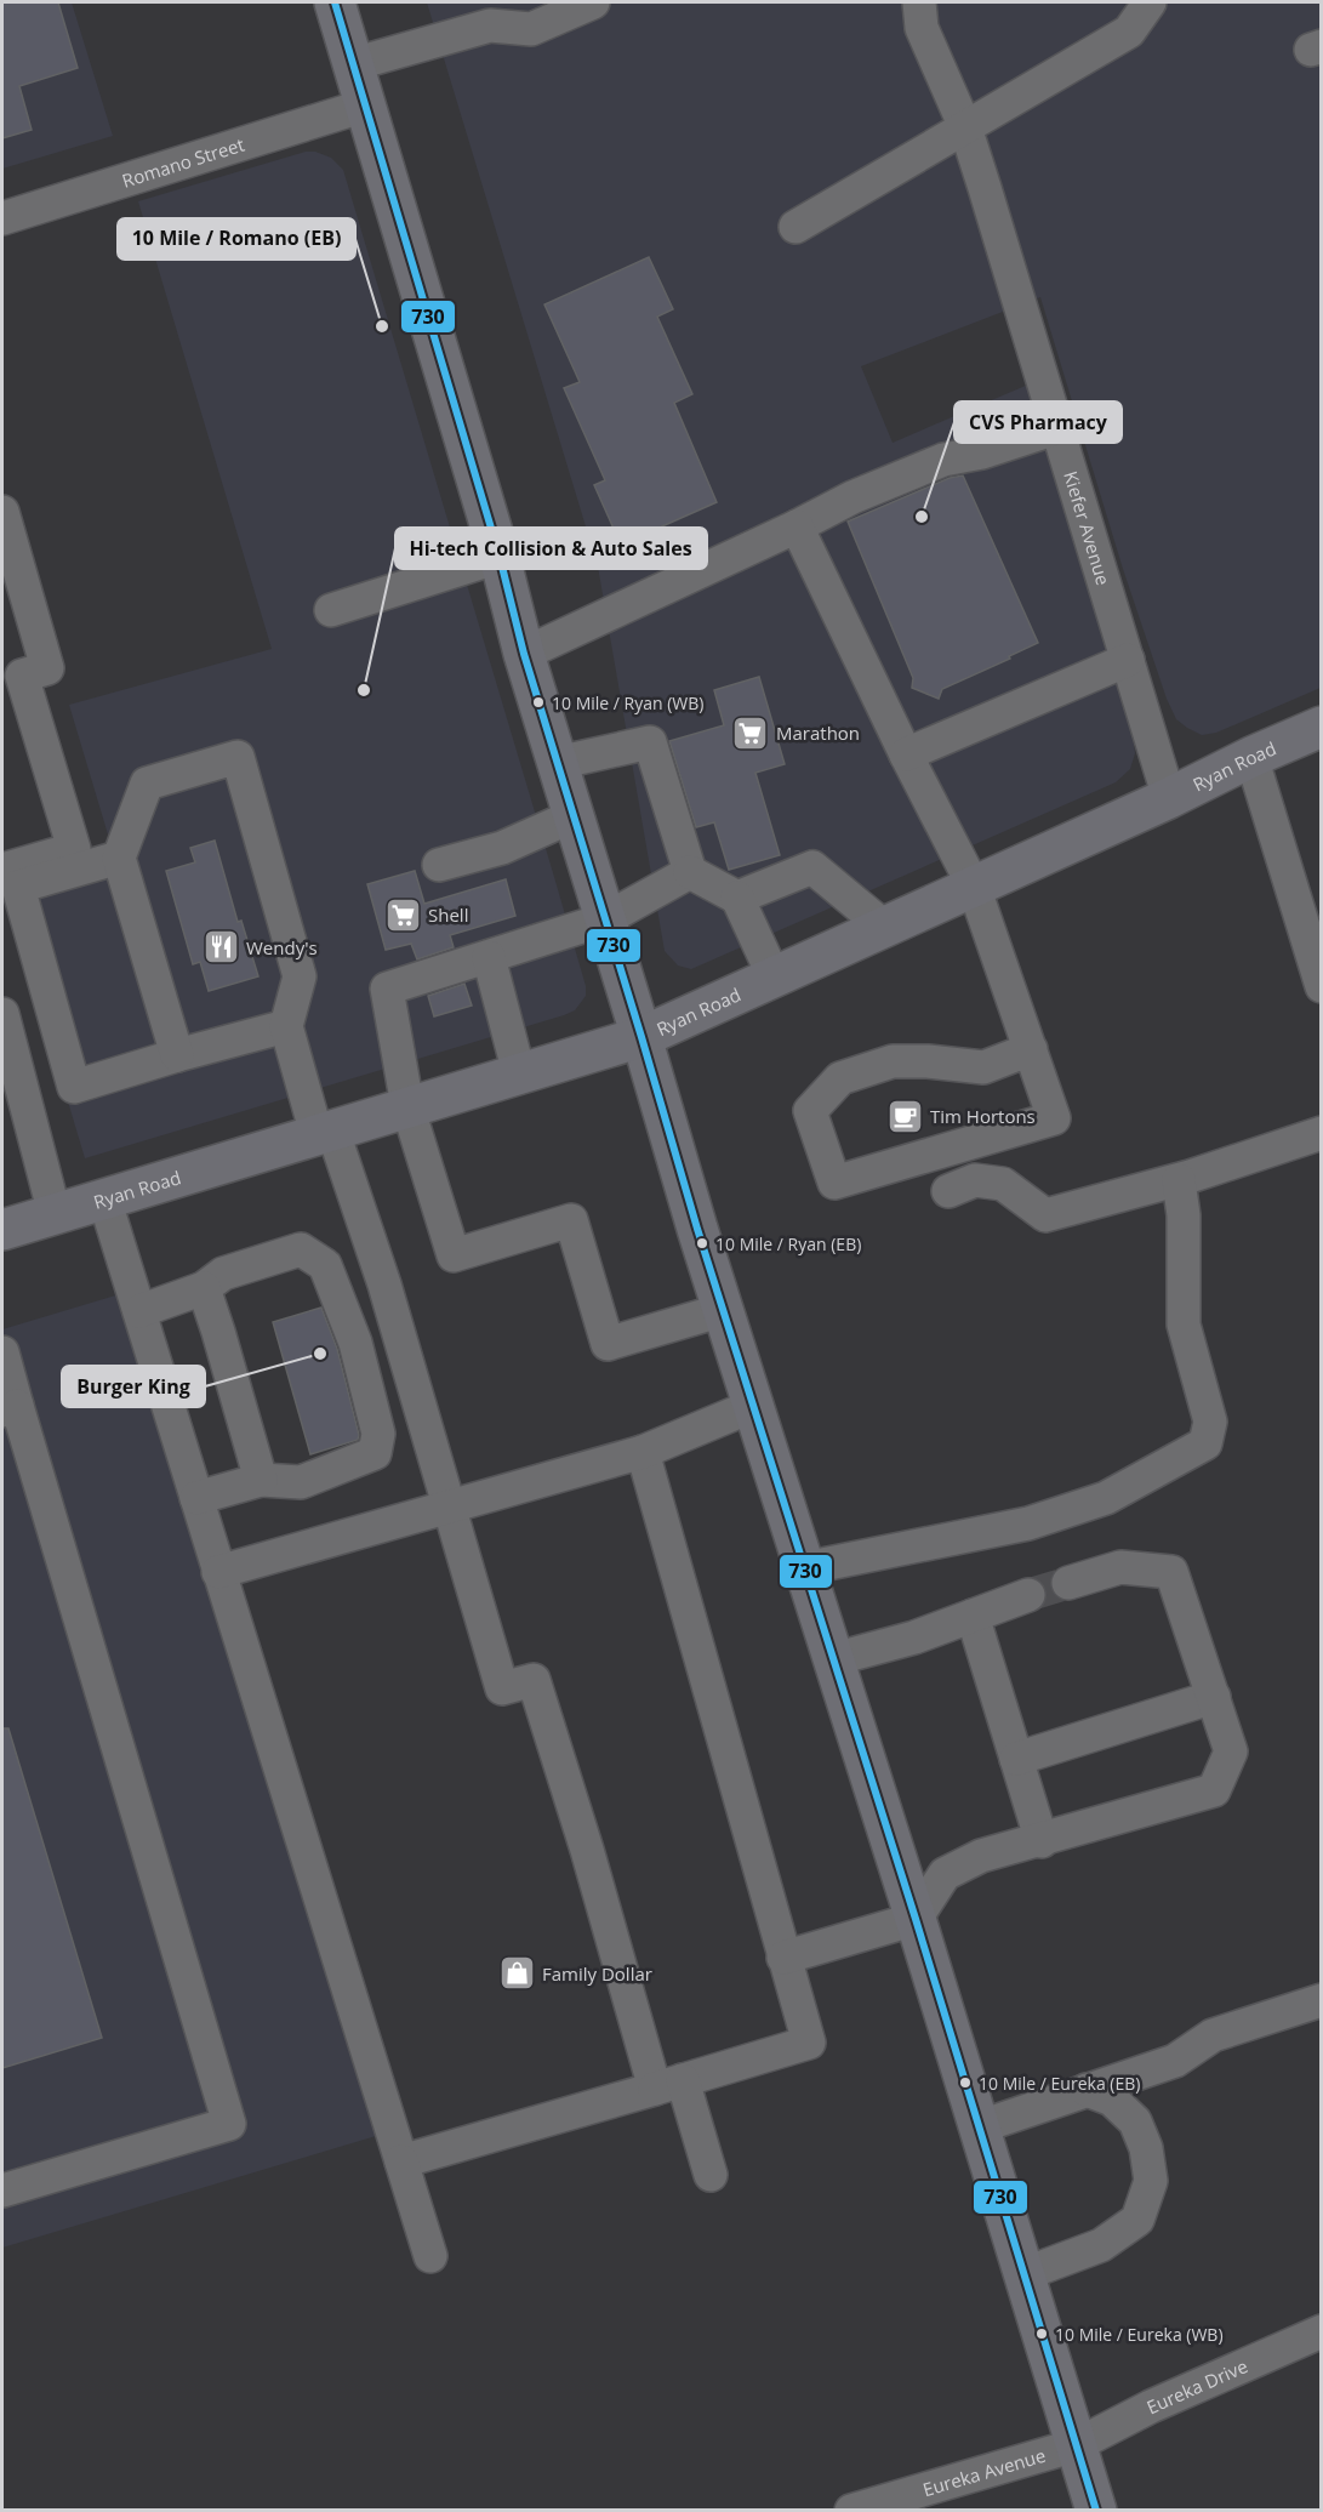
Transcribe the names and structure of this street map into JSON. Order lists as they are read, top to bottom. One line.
{"streets":{"main road":["Ryan Road"],"street":["Romano Street","Kiefer Avenue","Eureka Drive","Eureka Avenue"]},"crossings":[["Kiefer Avenue","Ryan Road"],["Eureka Drive","Eureka Avenue"]],"places":{"other":["10 Mile / Romano (EB)","CVS Pharmacy","Hi-tech Collision & Auto Sales","10 Mile / Ryan (WB)","10 Mile / Ryan (EB)","Burger King","10 Mile / Eureka (EB)","10 Mile / Eureka (WB)"],"supermarket":["Marathon","Shell"],"restaurant":["Wendy's"],"cafe":["Tim Hortons"],"shop":["Family Dollar"]},"lines":["transit line 730"]}
